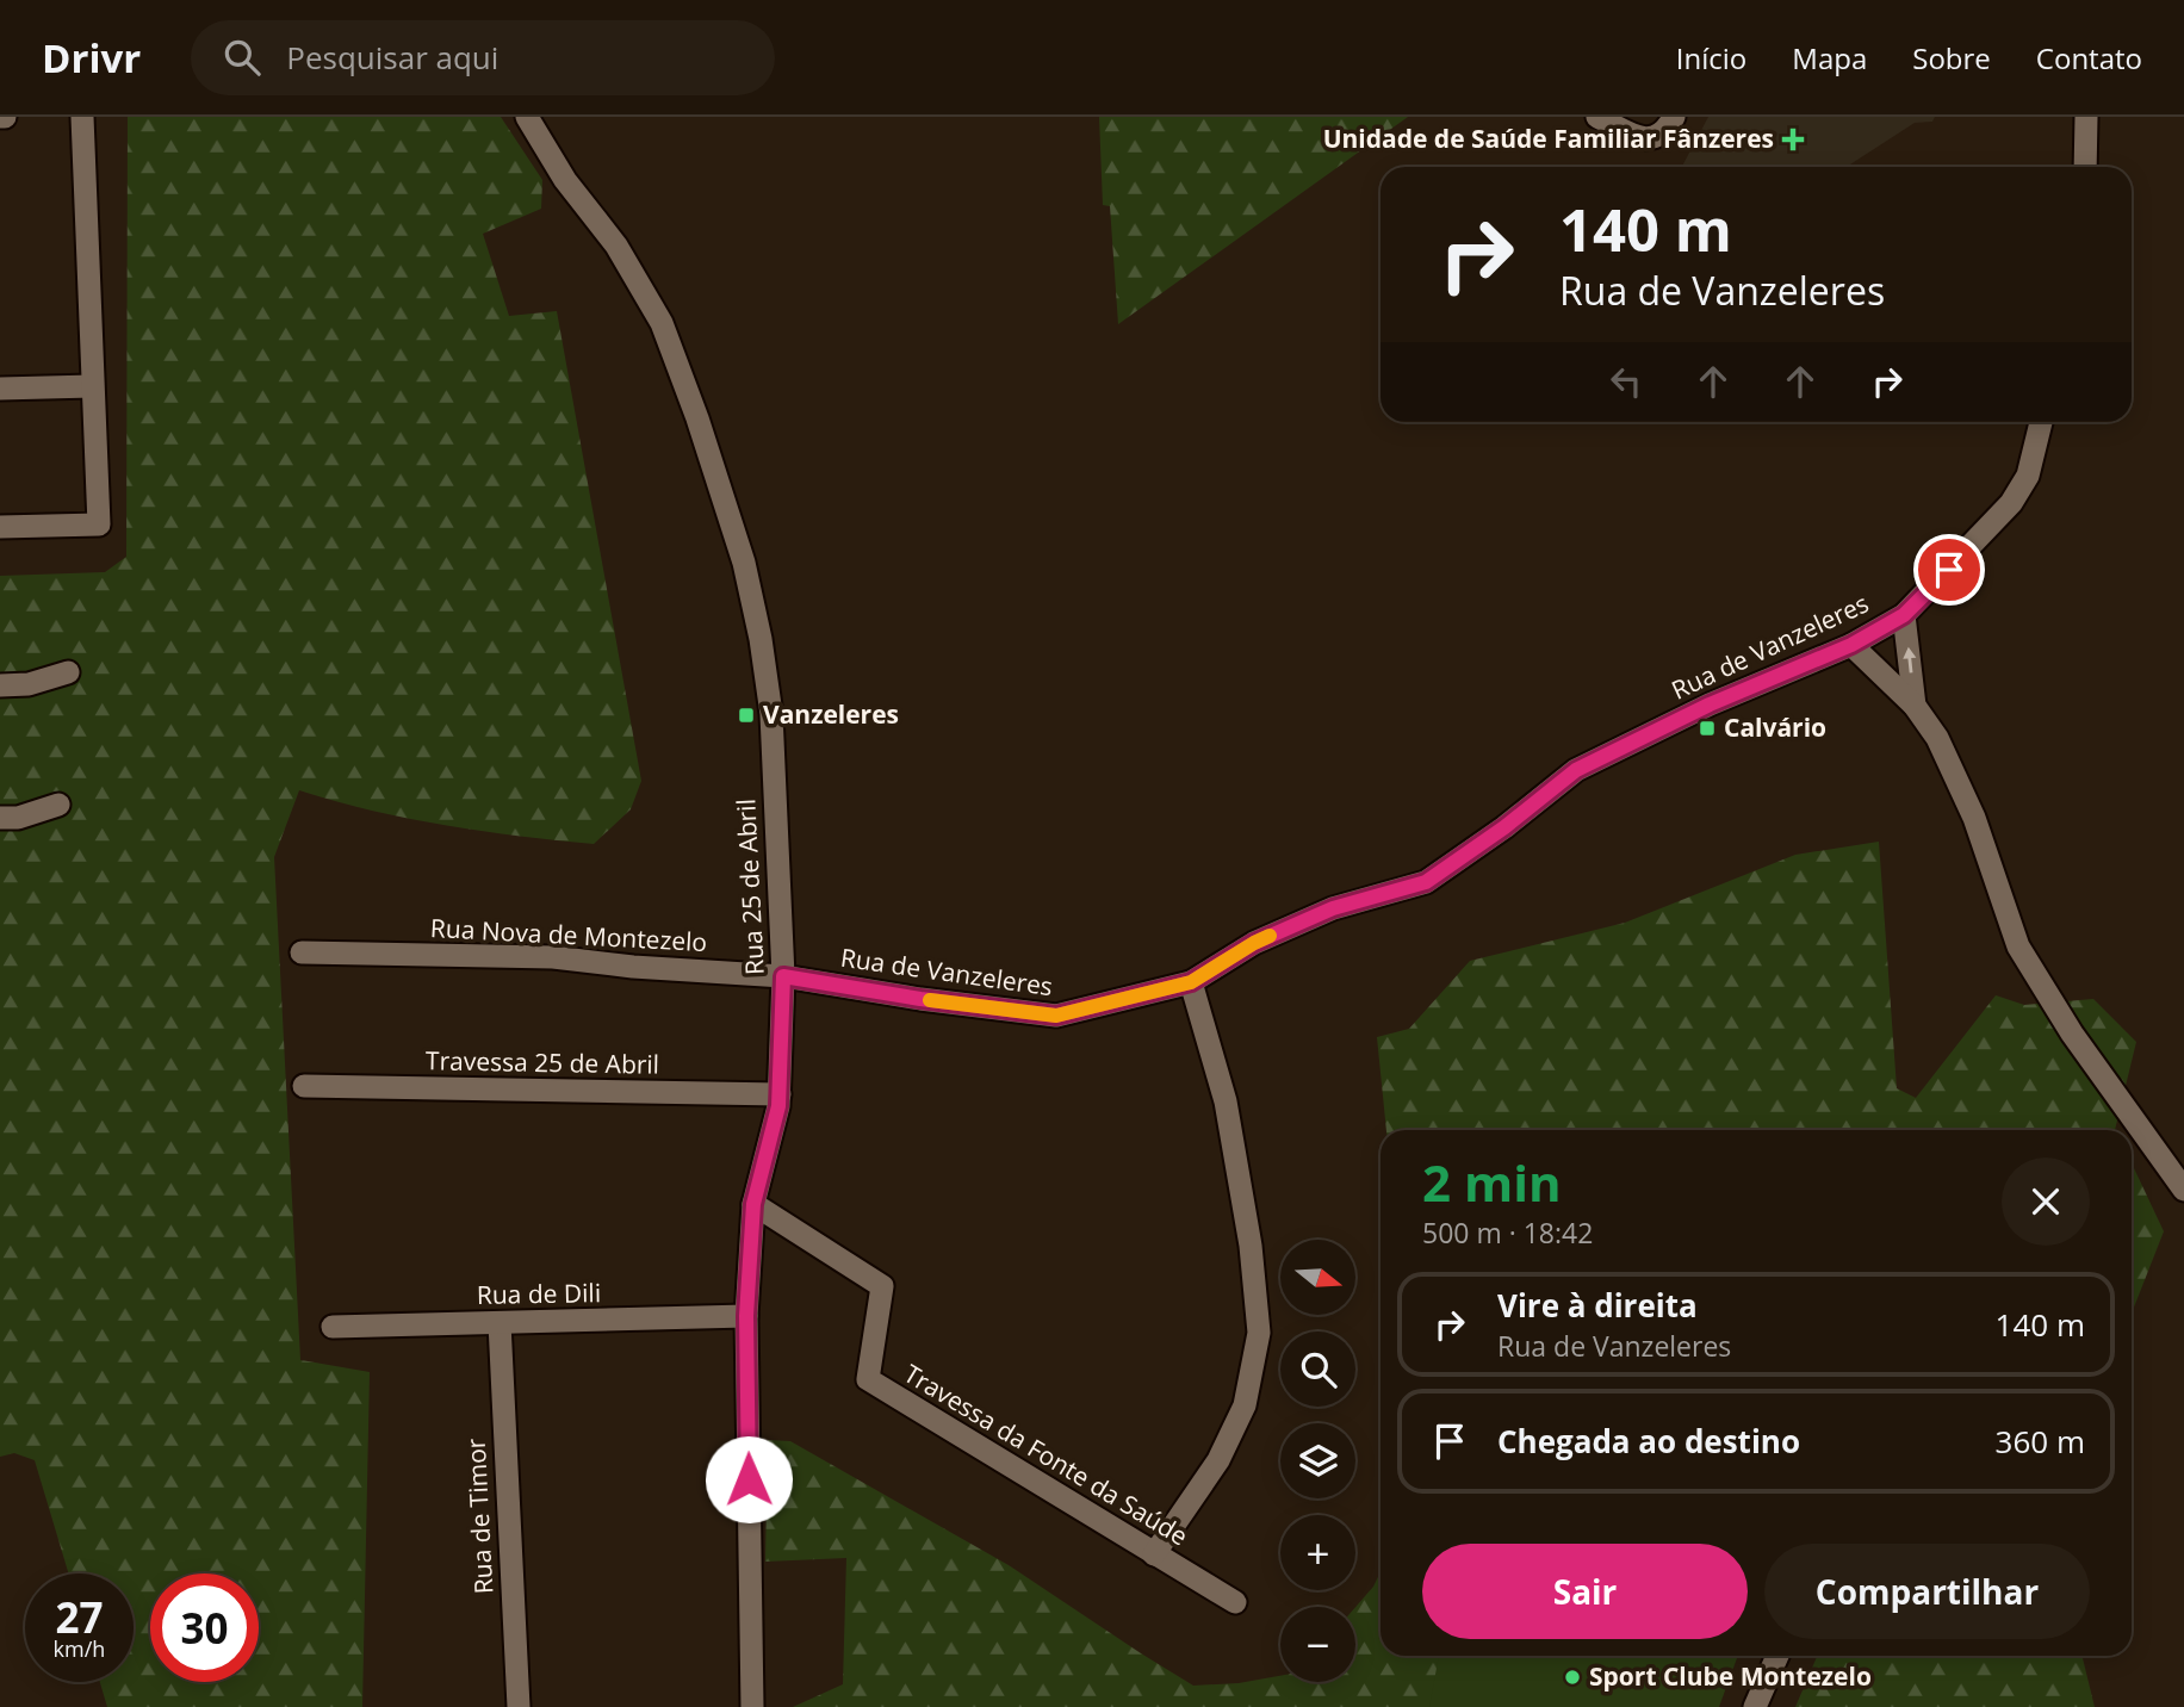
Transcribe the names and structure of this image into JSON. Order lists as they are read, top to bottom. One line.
{"streets":{"street":["Rua de Vanzeleres","Rua 25 de Abril","Rua Nova de Montezelo","Travessa 25 de Abril","Rua de Dili","Travessa da Fonte da Saúde","Rua de Timor"]},"crossings":[["Rua de Vanzeleres","Rua 25 de Abril"],["Rua de Vanzeleres","Rua Nova de Montezelo"],["Rua 25 de Abril","Rua Nova de Montezelo"],["Rua 25 de Abril","Travessa 25 de Abril"],["Rua 25 de Abril","Rua de Dili"],["Rua 25 de Abril","Travessa da Fonte da Saúde"],["Rua de Dili","Rua de Timor"]],"places":{"health":["Unidade de Saúde Familiar Fânzeres"],"transit":["Vanzeleres","Calvário"],"other":["Sport Clube Montezelo"]},"north":"right","page":{"header":"Drivr","search":"Pesquisar aqui","nav":["Início","Mapa","Sobre","Contato"],"turn":["140 m","Rua de Vanzeleres"],"heading":["2 min","500 m · 18:42"],"map_buttons":["+","−"],"list":[{"name":"Vire à direita","note":"Rua de Vanzeleres","value":"140 m"},{"name":"Chegada ao destino","value":"360 m"}],"buttons":["Sair","Compartilhar"],"speed":"27 km/h","limit":"30"}}
